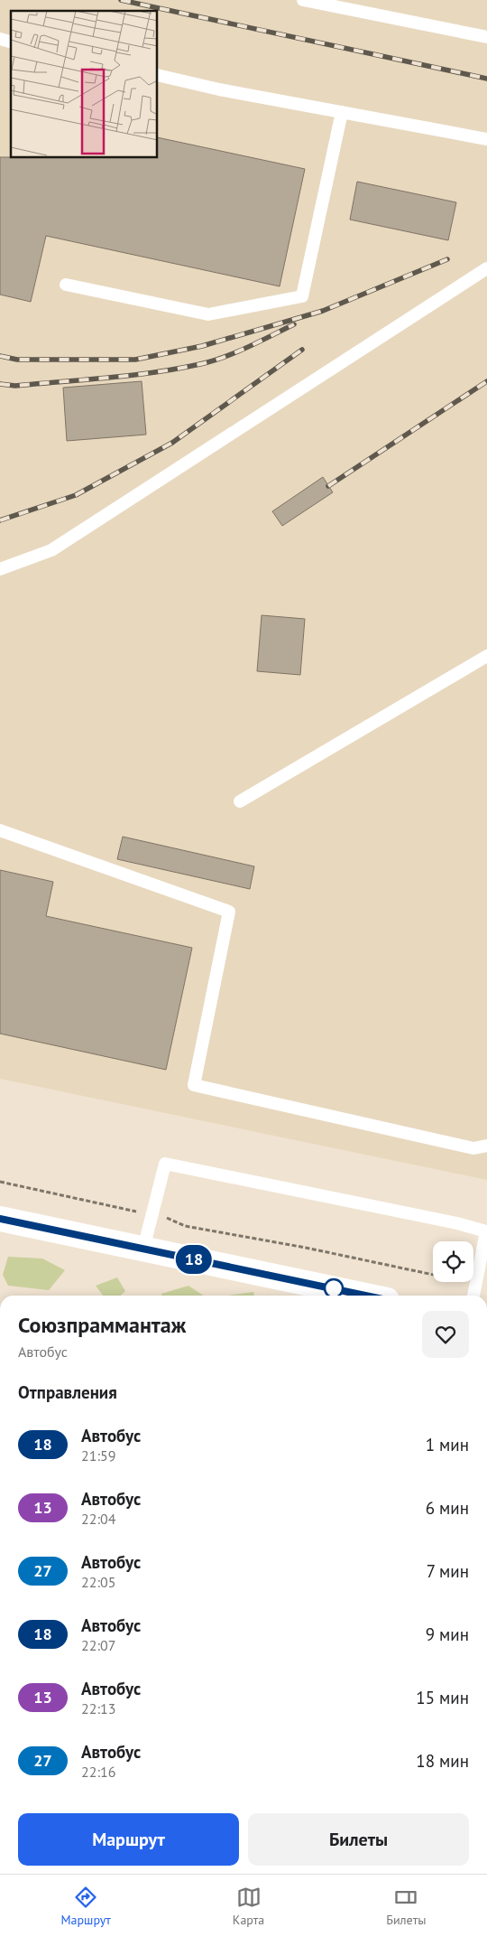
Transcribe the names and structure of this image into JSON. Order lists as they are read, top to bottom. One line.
{"lines":["bus line 18"],"page":{"on_map":"18","heading":[["Союзпраммантаж","Автобус"],"Отправления"],"list":[{"mark":"18","name":"Автобус","note":"21:59","value":"1 мин"},{"mark":"13","name":"Автобус","note":"22:04","value":"6 мин"},{"mark":"27","name":"Автобус","note":"22:05","value":"7 мин"},{"mark":"18","name":"Автобус","note":"22:07","value":"9 мин"},{"mark":"13","name":"Автобус","note":"22:13","value":"15 мин"},{"mark":"27","name":"Автобус","note":"22:16","value":"18 мин"}],"buttons":["Маршрут","Билеты"],"tabs":["Маршрут","Карта","Билеты"]}}
